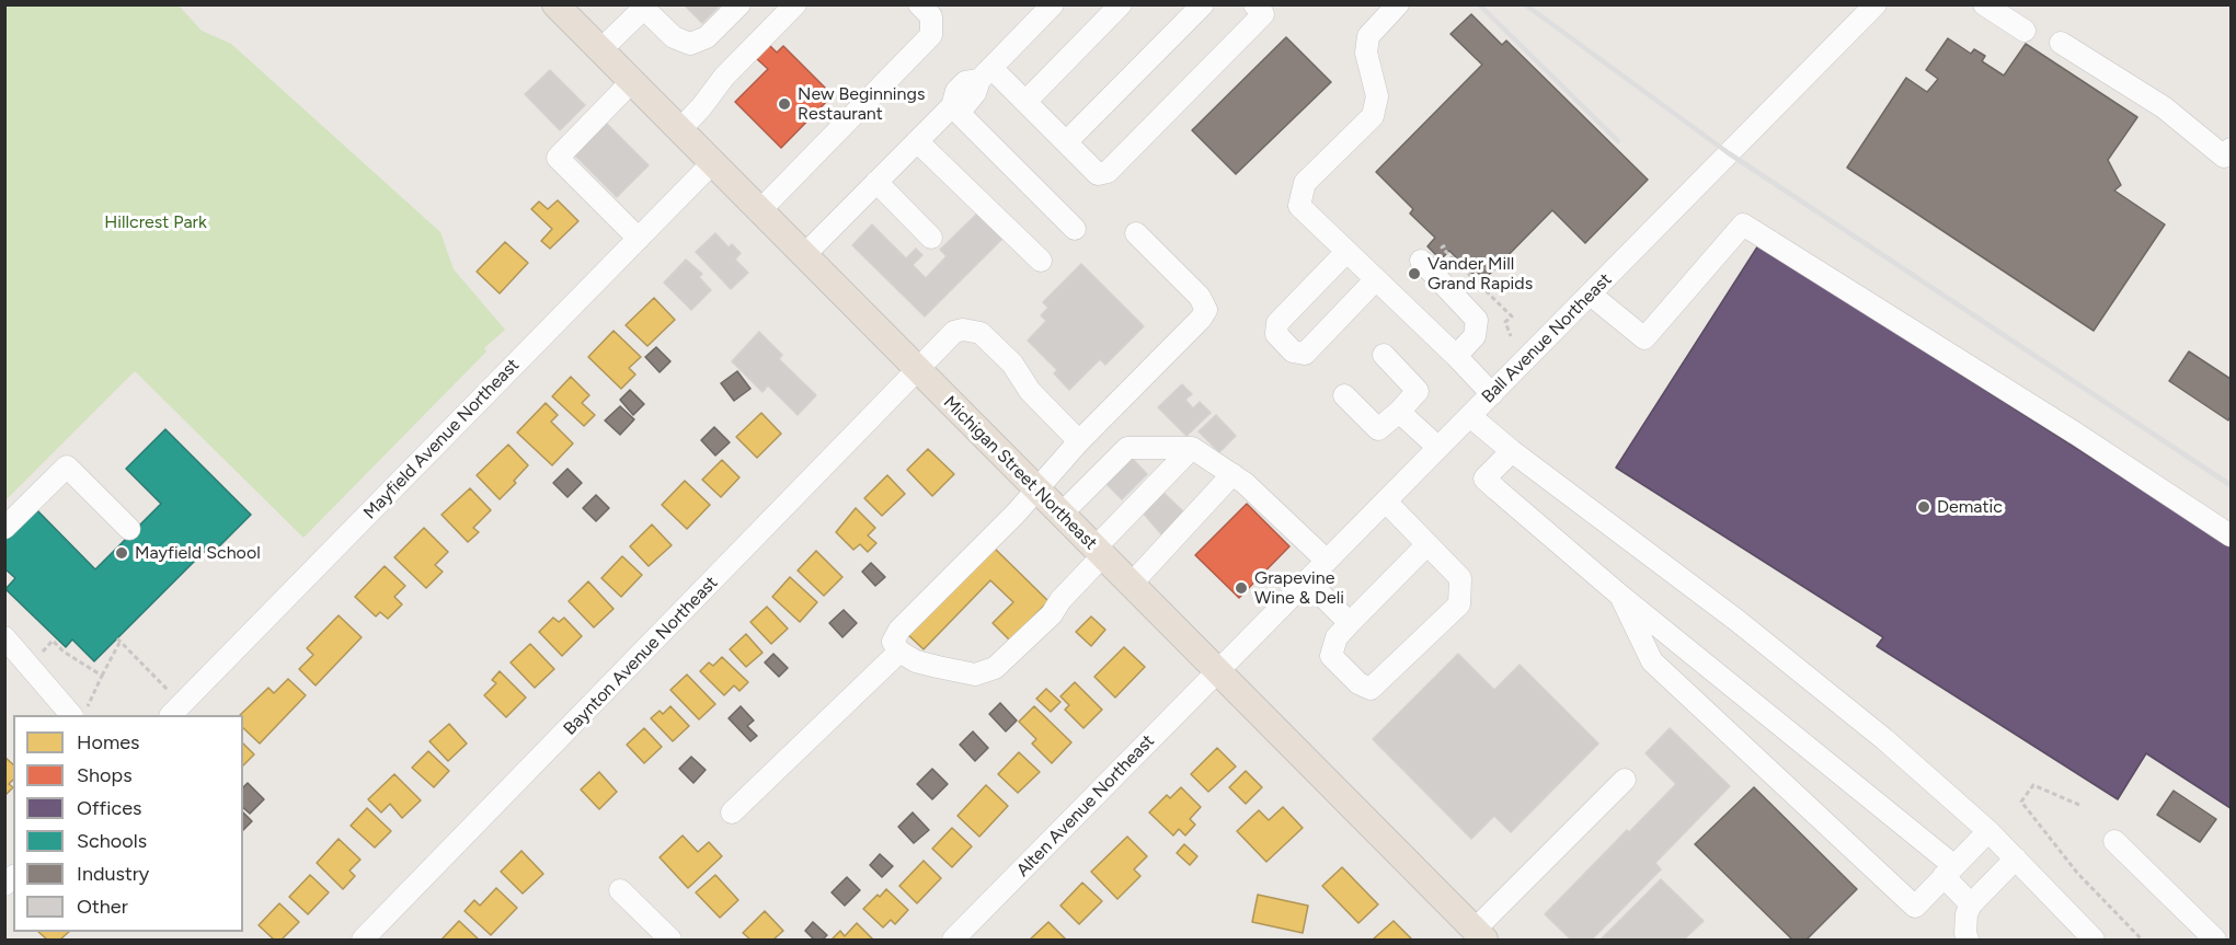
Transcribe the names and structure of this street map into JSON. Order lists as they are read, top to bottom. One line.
{"streets":{"main road":["Michigan Street Northeast"],"street":["Ball Avenue Northeast","Mayfield Avenue Northeast","Baynton Avenue Northeast","Alten Avenue Northeast"]},"crossings":[["Ball Avenue Northeast","Michigan Street Northeast"],["Ball Avenue Northeast","Alten Avenue Northeast"],["Mayfield Avenue Northeast","Michigan Street Northeast"],["Michigan Street Northeast","Baynton Avenue Northeast"],["Michigan Street Northeast","Alten Avenue Northeast"]],"parks":["Hillcrest Park"],"places":["New Beginnings Restaurant","Vander Mill Grand Rapids","Dematic","Mayfield School","Grapevine Wine & Deli"],"legend":["Homes","Shops","Offices","Schools","Industry","Other"]}
